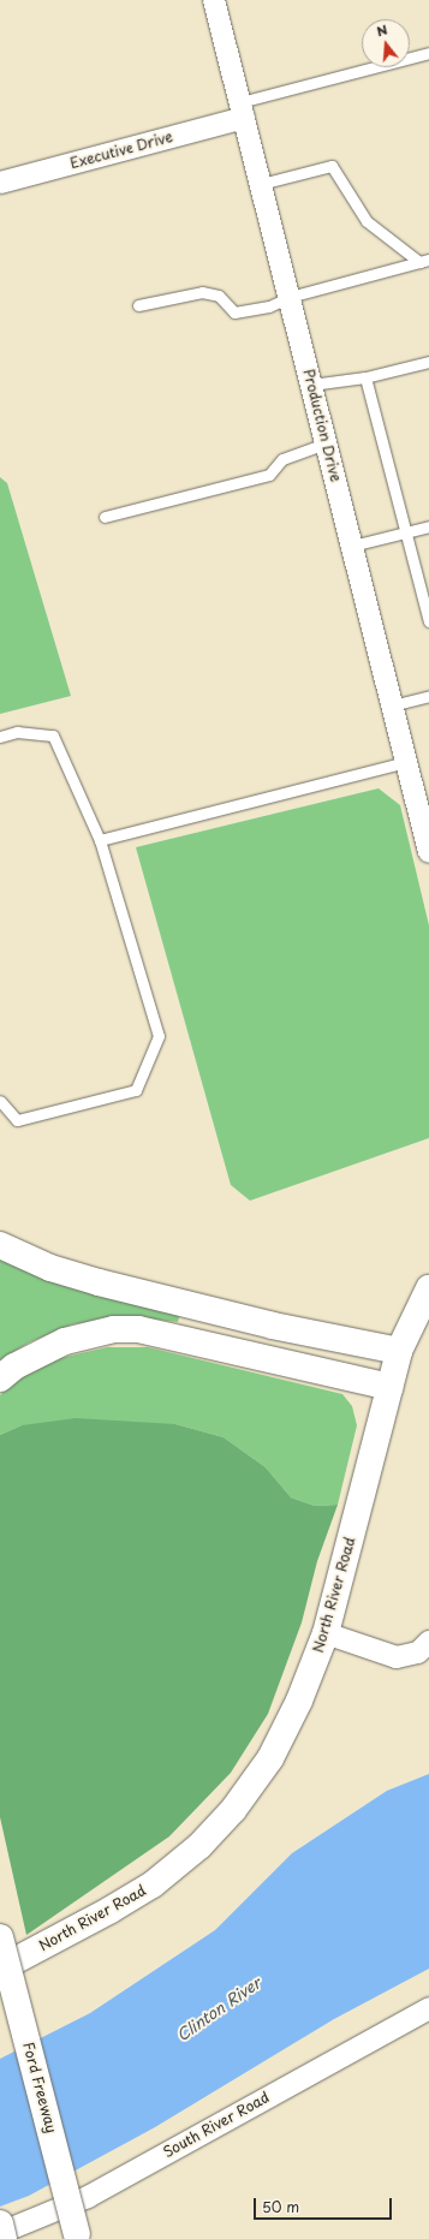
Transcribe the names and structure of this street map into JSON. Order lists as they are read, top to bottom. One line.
{"streets":{"main road":["North River Road","Ford Freeway"],"street":["Executive Drive","Production Drive","South River Road"]},"crossings":[["Executive Drive","Production Drive"]],"water":["Clinton River"],"scale_bar":"50 m","north":"top"}
